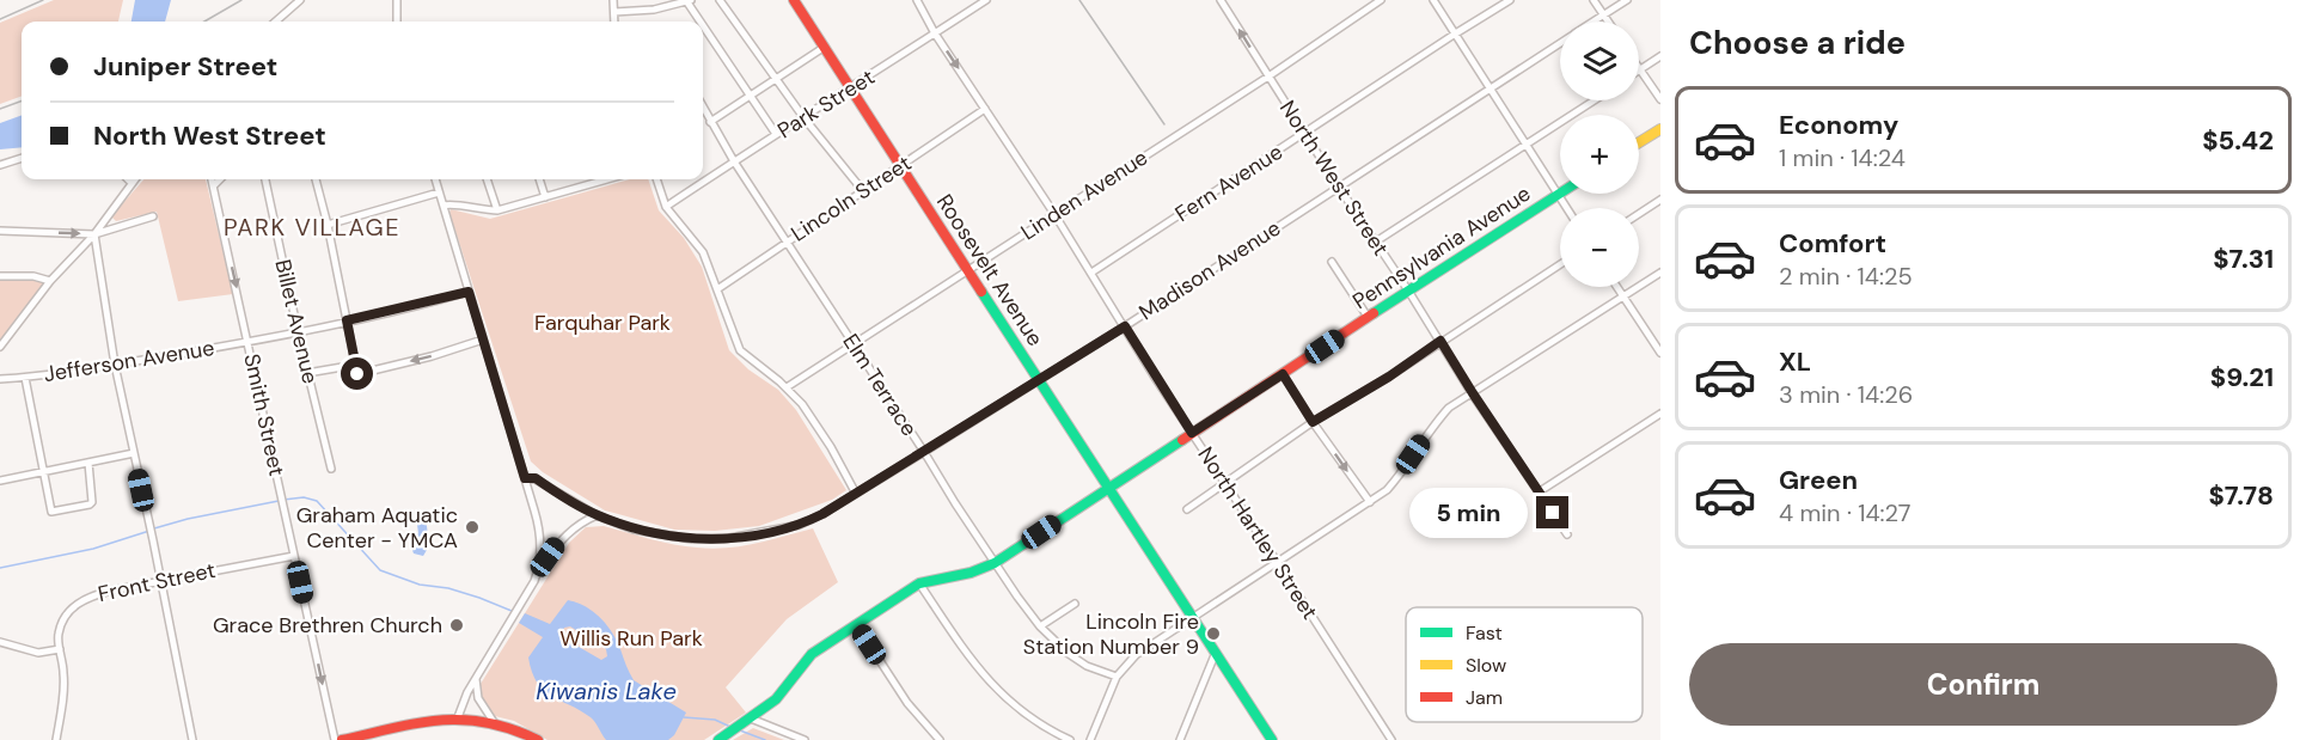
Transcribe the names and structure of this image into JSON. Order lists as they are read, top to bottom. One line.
{"streets":{"street":["Park Street","North West Street","Fern Avenue","Linden Avenue","Lincoln Street","Pennsylvania Avenue","Roosevelt Avenue","Madison Avenue","Billet Avenue","Jefferson Avenue","Elm Terrace","Smith Street","North Hartley Street","Front Street"]},"crossings":[["Park Street","Roosevelt Avenue"],["Park Street","Elm Terrace"],["Park Street","North Hartley Street"],["North West Street","Fern Avenue"],["North West Street","Linden Avenue"],["North West Street","Pennsylvania Avenue"],["North West Street","Madison Avenue"],["Fern Avenue","North Hartley Street"],["Linden Avenue","Roosevelt Avenue"],["Linden Avenue","Elm Terrace"],["Linden Avenue","North Hartley Street"],["Lincoln Street","Roosevelt Avenue"],["Lincoln Street","Elm Terrace"],["Lincoln Street","North Hartley Street"],["Pennsylvania Avenue","Roosevelt Avenue"],["Pennsylvania Avenue","Elm Terrace"],["Pennsylvania Avenue","North Hartley Street"],["Roosevelt Avenue","Madison Avenue"],["Madison Avenue","Elm Terrace"],["Madison Avenue","North Hartley Street"],["Billet Avenue","Jefferson Avenue"],["Jefferson Avenue","Smith Street"],["Smith Street","Front Street"]],"one_way":["Smith Street"],"districts":["PARK VILLAGE"],"water":["Kiwanis Lake"],"parks":["Farquhar Park","Willis Run Park"],"places":["Graham Aquatic Center - YMCA","Grace Brethren Church","Lincoln Fire Station Number 9"],"legend":["Fast","Slow","Jam"],"page":{"heading":"Choose a ride","map_buttons":["+","−"],"banner":["Juniper Street","North West Street"],"list":[{"name":"Economy","note":"1 min · 14:24","value":"$5.42"},{"name":"Comfort","note":"2 min · 14:25","value":"$7.31"},{"name":"XL","note":"3 min · 14:26","value":"$9.21"},{"name":"Green","note":"4 min · 14:27","value":"$7.78"}],"bubble":"5 min","buttons":"Confirm"}}
